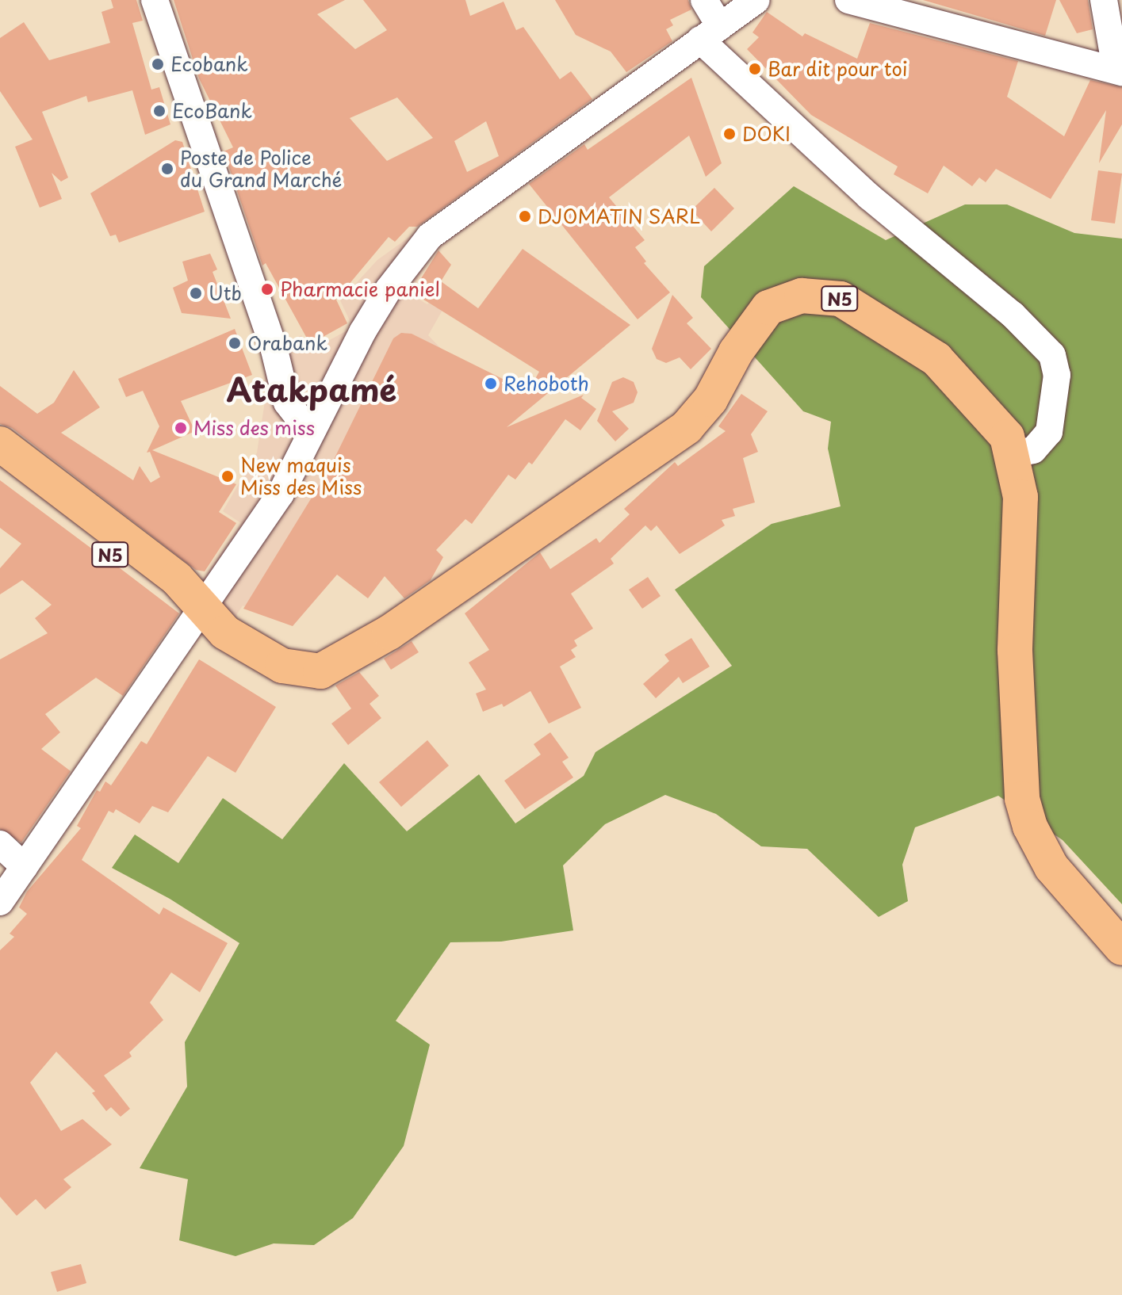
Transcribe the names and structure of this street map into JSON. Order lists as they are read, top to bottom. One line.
{"streets":{"main road":["N5"]},"districts":["Atakpamé"],"places":["Ecobank","Bar dit pour toi","EcoBank","DOKI","Poste de Police du Grand Marché","DJOMATIN SARL","Pharmacie paniel","Utb","Orabank","Rehoboth","Miss des miss","New maquis Miss des Miss"]}
